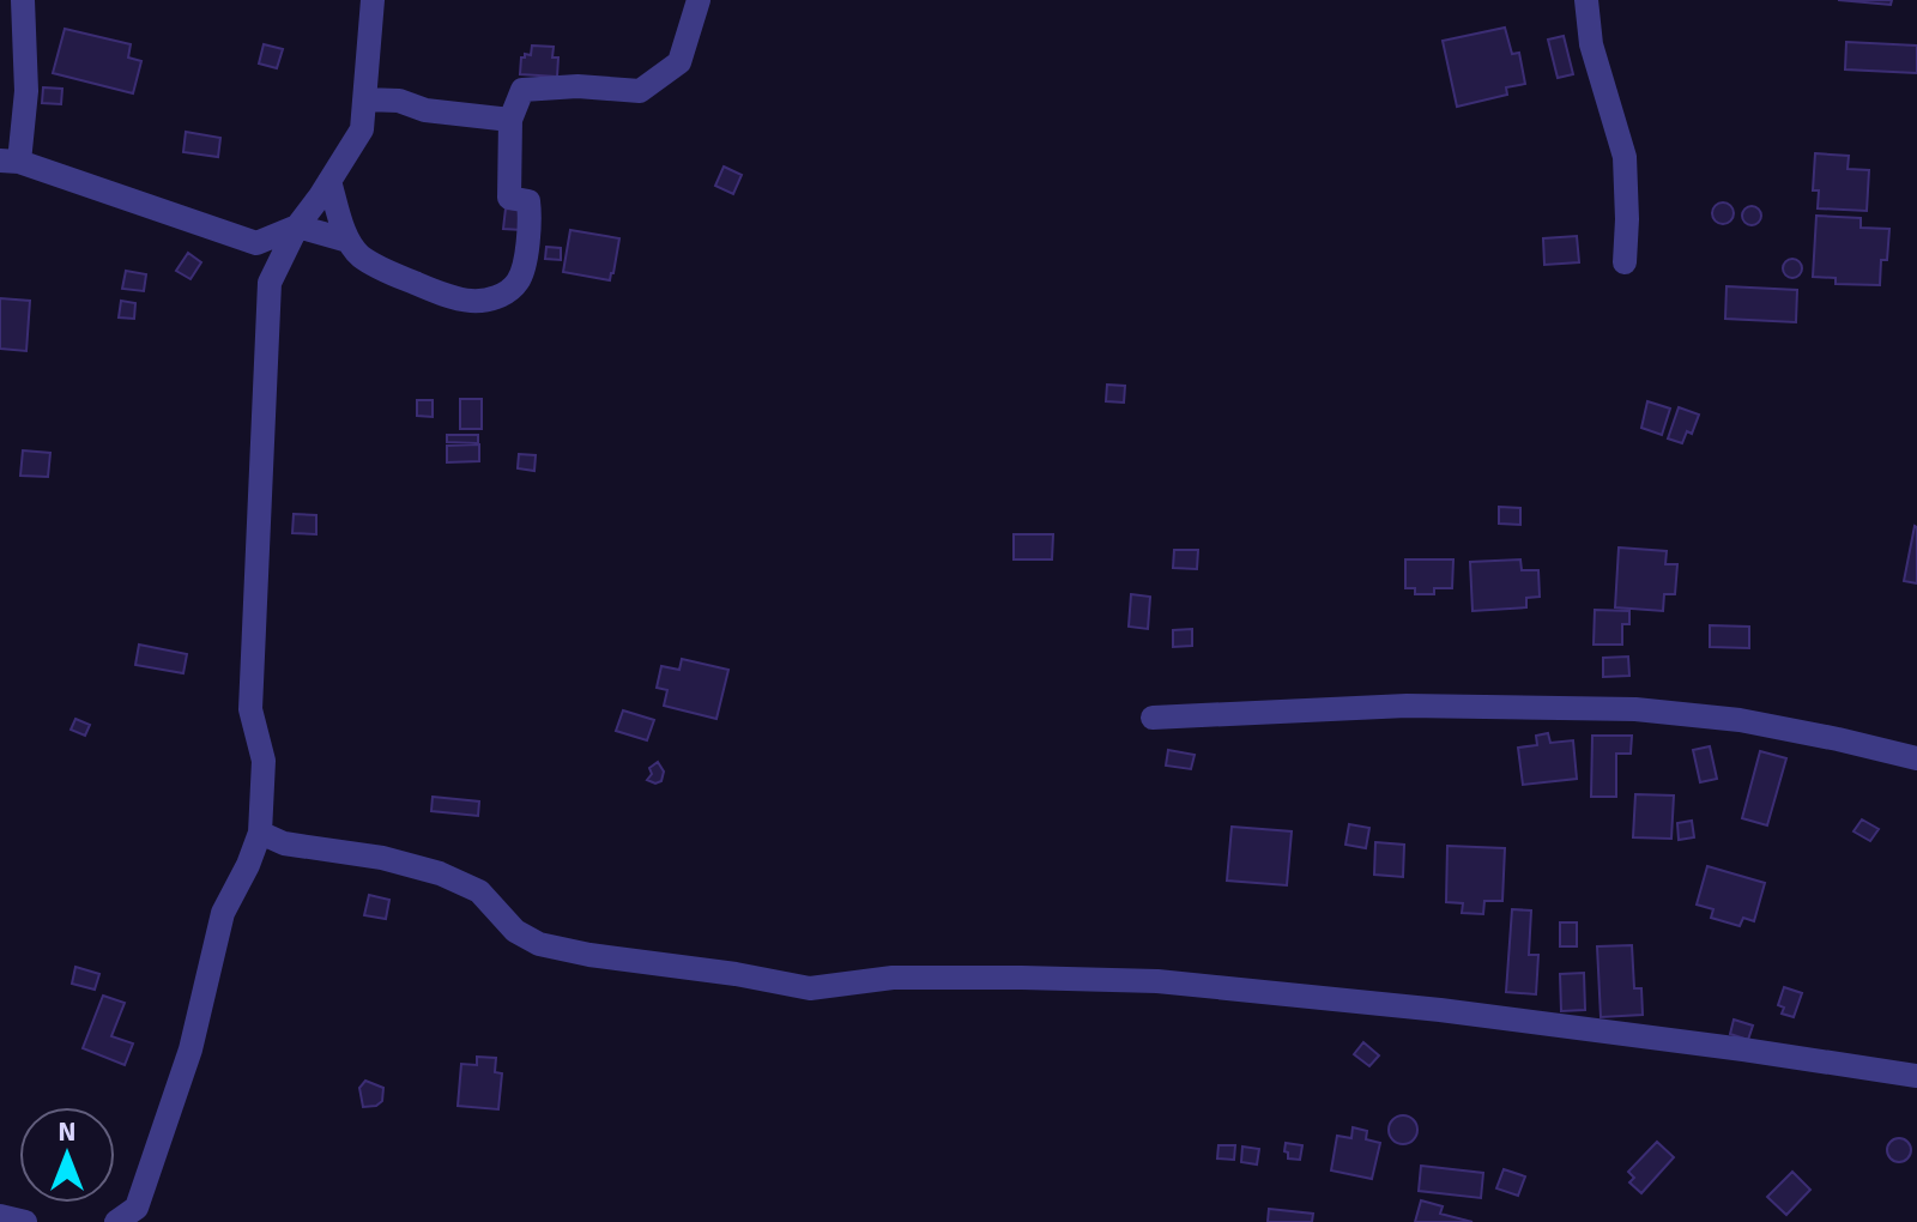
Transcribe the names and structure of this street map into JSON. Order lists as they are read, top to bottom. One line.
{"north":"top"}
